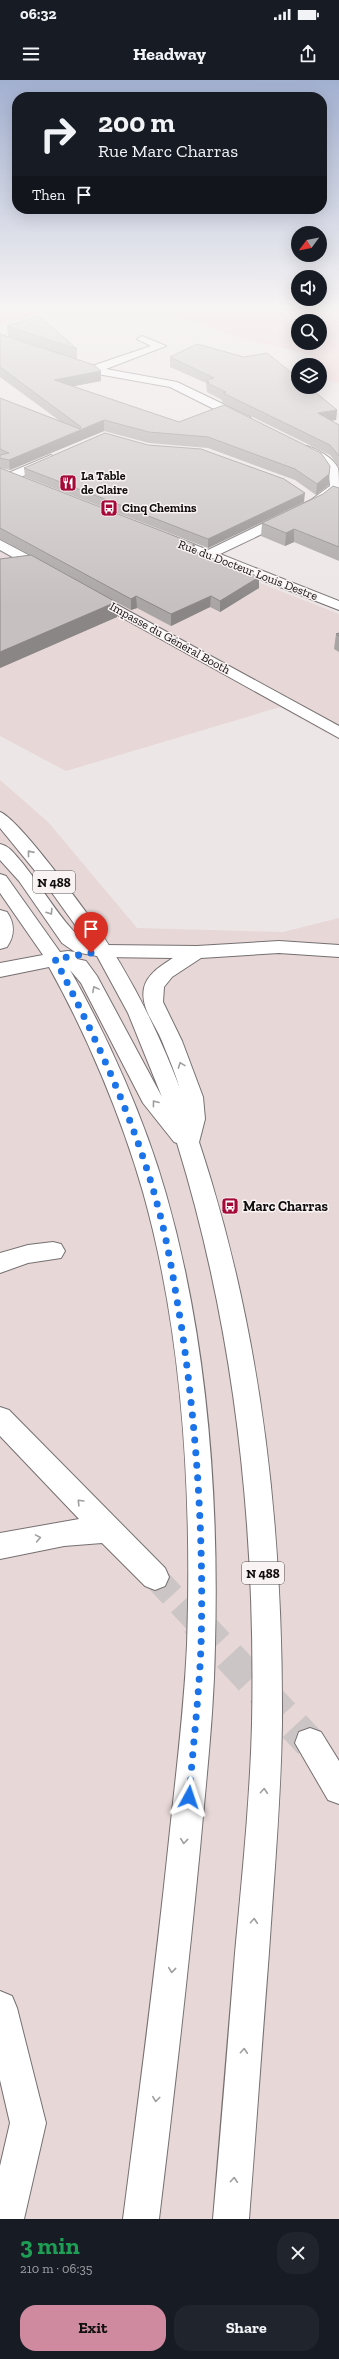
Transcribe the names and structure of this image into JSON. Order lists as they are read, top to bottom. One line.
{"streets":{"main road":["Rue du Docteur Louis Destre","Impasse du Général Booth","N 488"]},"places":{"restaurant":["La Table de Claire"],"bus stop":["Cinq Chemins","Marc Charras"]},"north":"bottom left","page":{"status":"06:32","header":"Headway","turn":["200 m","Rue Marc Charras"],"then":"Then","heading":["3 min","210 m · 06:35"],"buttons":["Exit","Share"]}}
